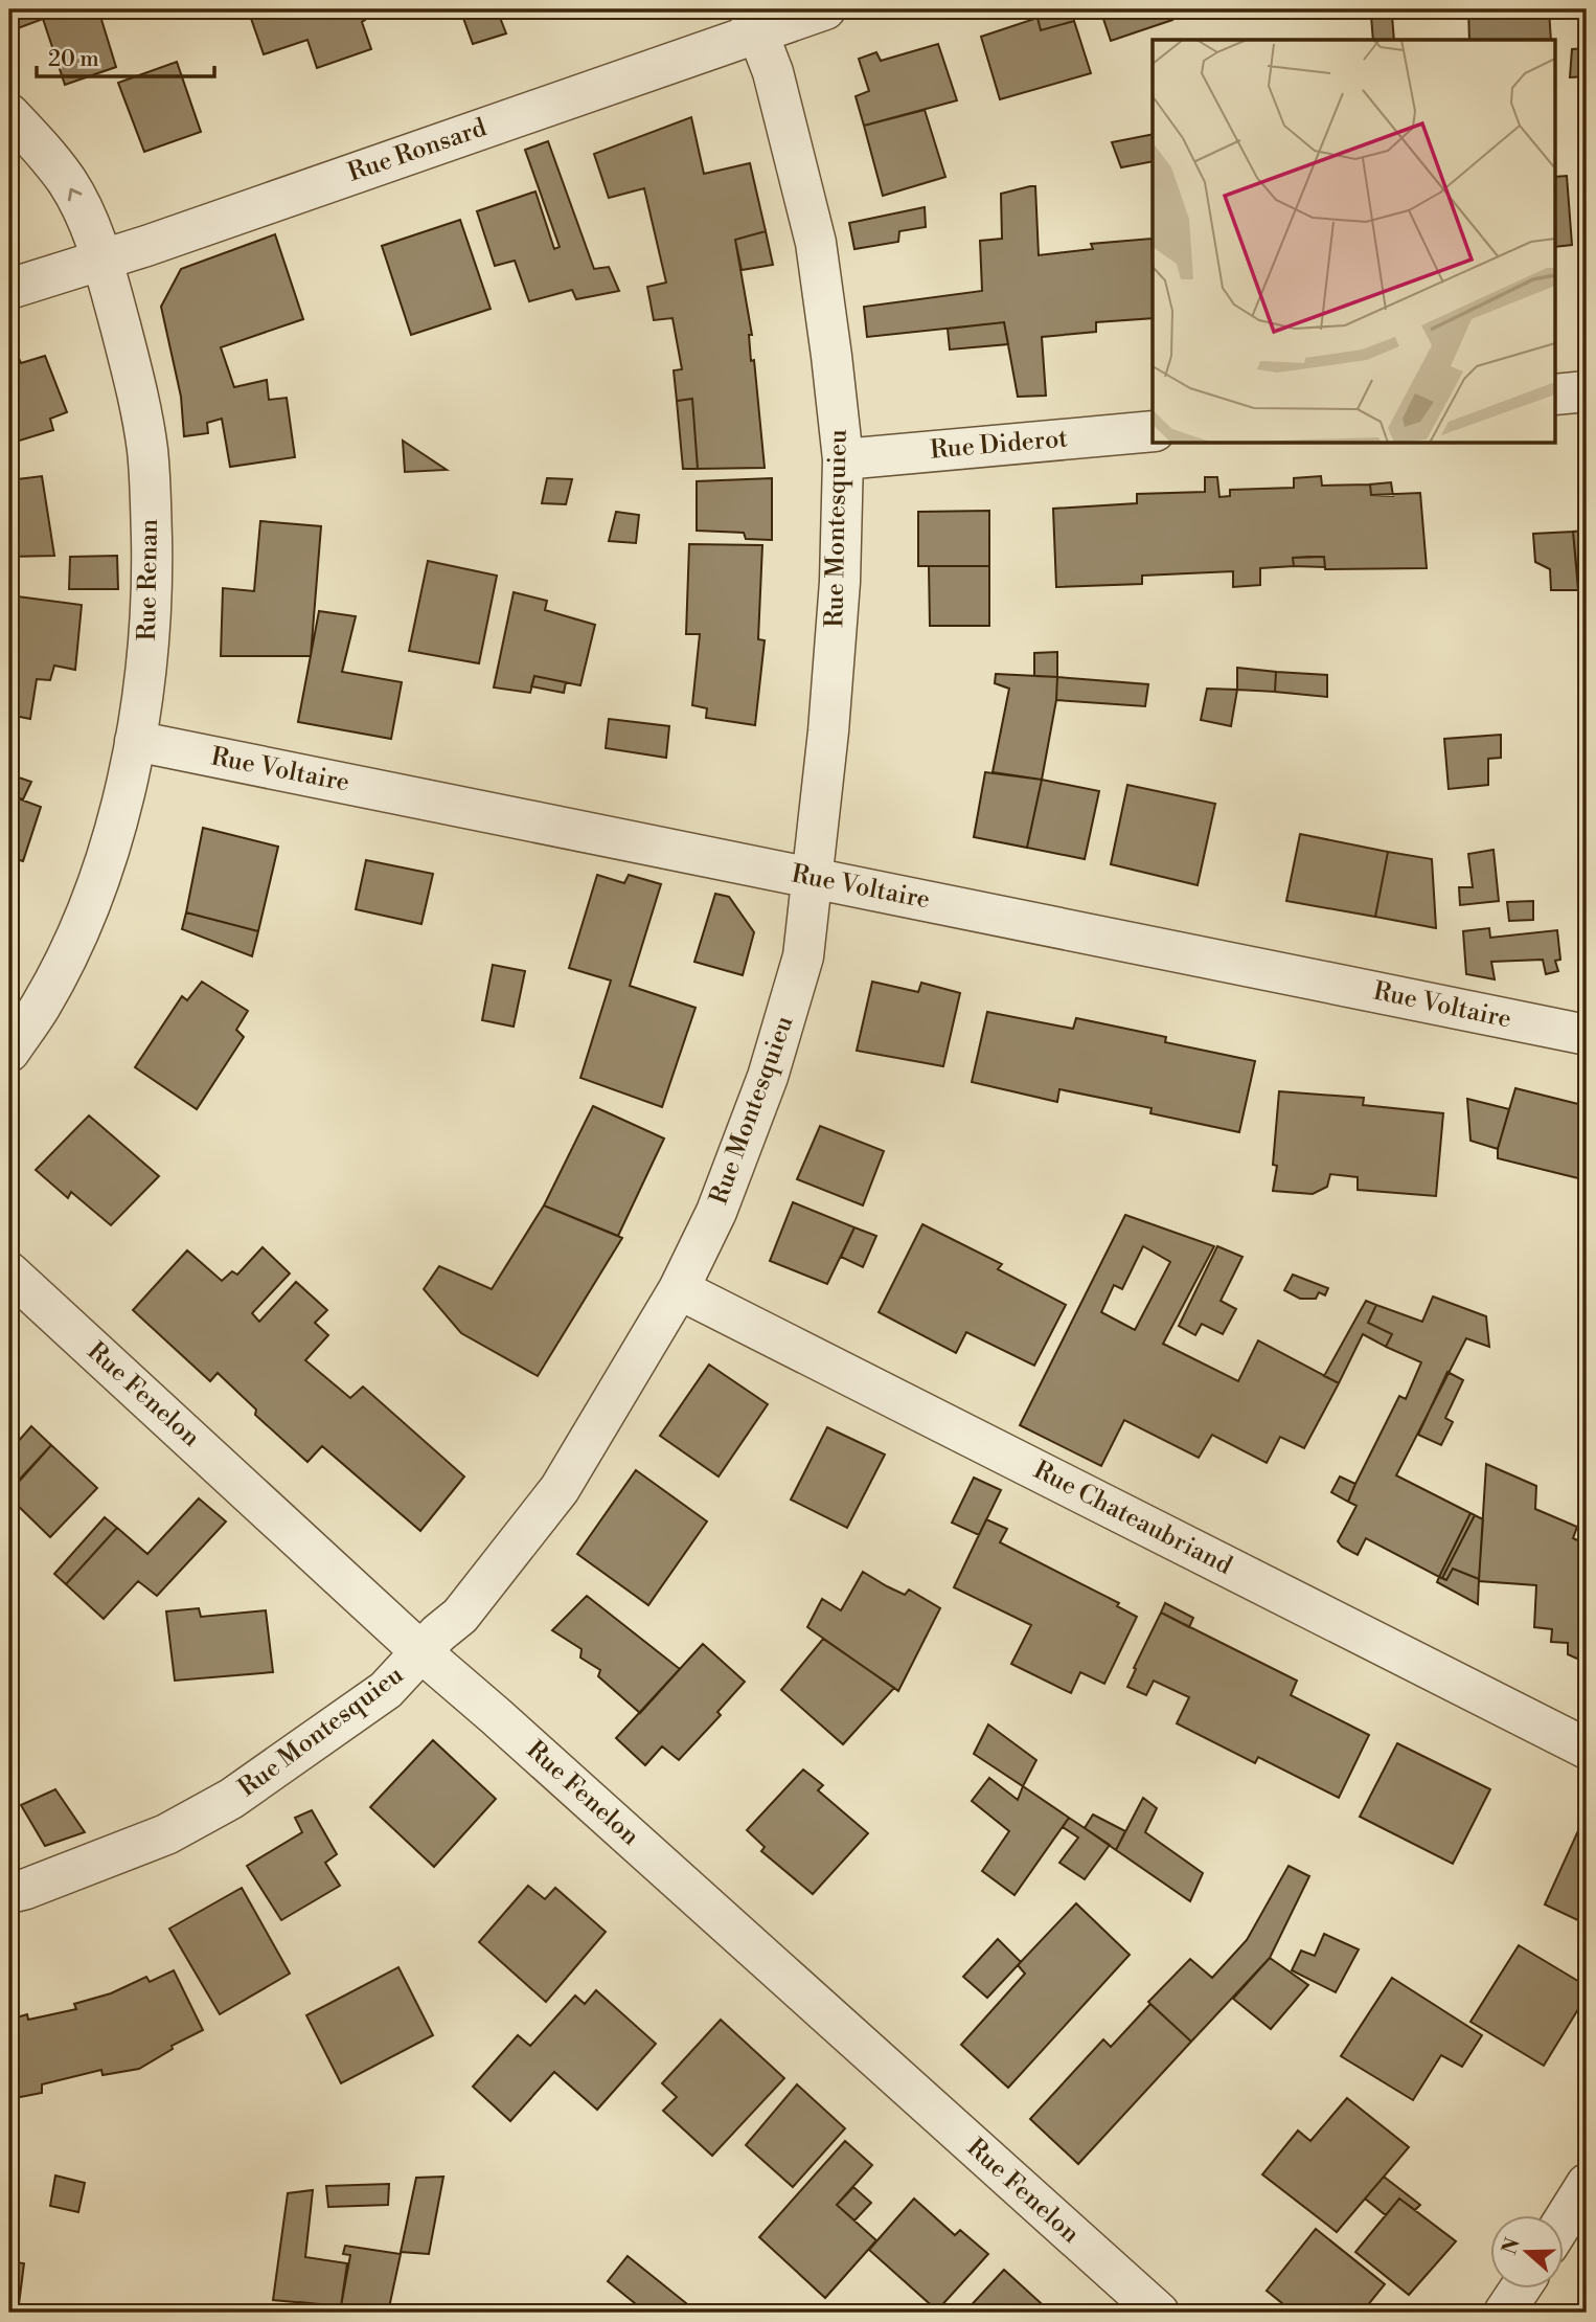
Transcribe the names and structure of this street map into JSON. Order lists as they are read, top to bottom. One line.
{"streets":{"street":["Rue Ronsard","Rue Diderot","Rue Montesquieu","Rue Renan","Rue Voltaire","Rue Fenelon","Rue Chateaubriand"]},"crossings":[["Rue Ronsard","Rue Montesquieu"],["Rue Ronsard","Rue Renan"],["Rue Diderot","Rue Montesquieu"],["Rue Montesquieu","Rue Voltaire"],["Rue Montesquieu","Rue Fenelon"],["Rue Montesquieu","Rue Chateaubriand"],["Rue Renan","Rue Voltaire"]],"scale_bar":"20 m","north":"left"}
